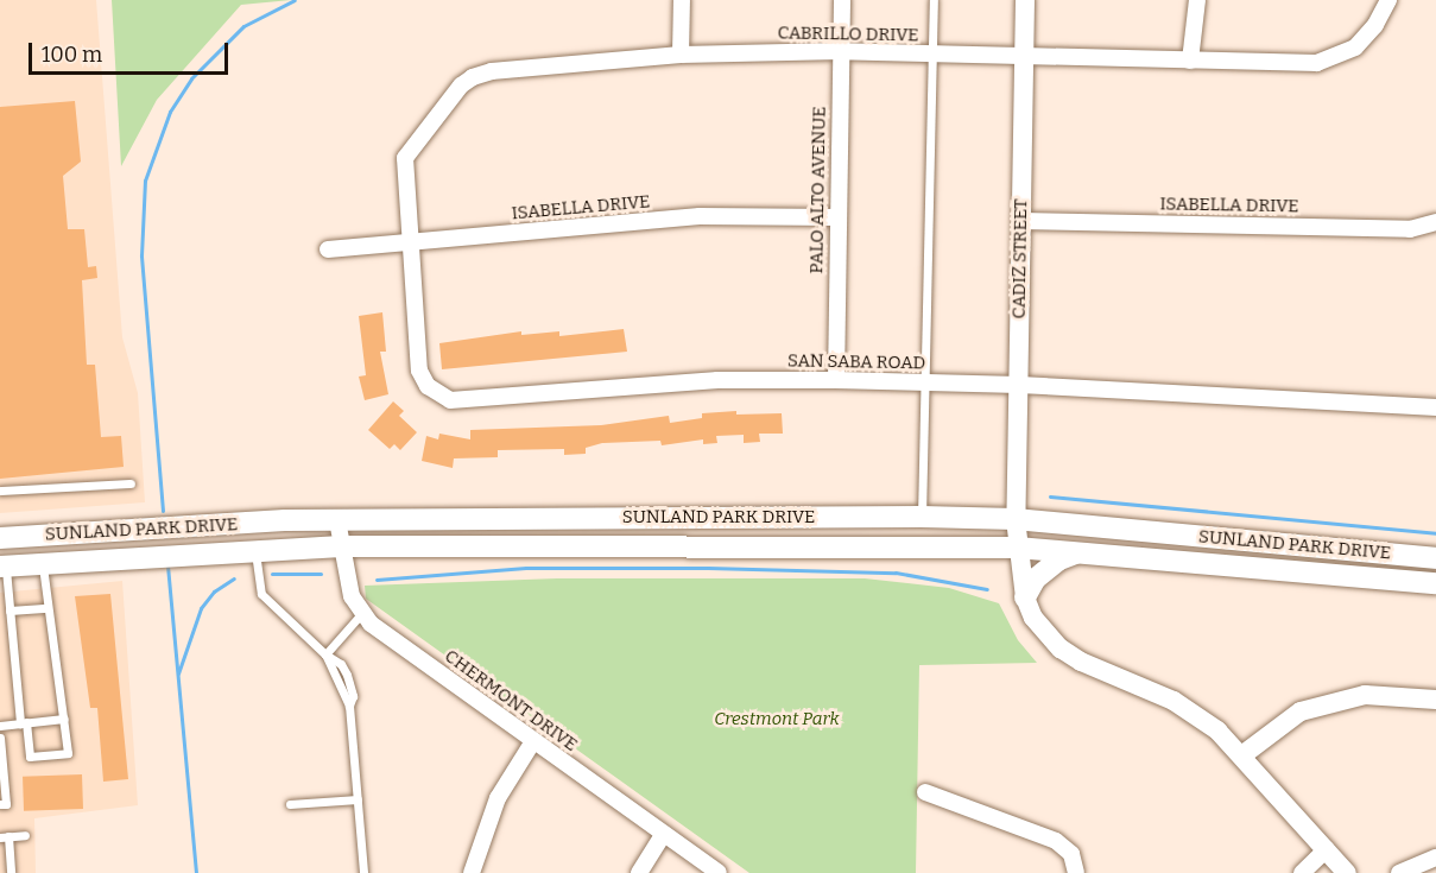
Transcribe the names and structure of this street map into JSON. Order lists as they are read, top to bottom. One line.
{"streets":{"main road":["SUNLAND PARK DRIVE"],"street":["CABRILLO DRIVE","PALO ALTO AVENUE","ISABELLA DRIVE","CADIZ STREET","SAN SABA ROAD","CHERMONT DRIVE"]},"crossings":[["CABRILLO DRIVE","PALO ALTO AVENUE"],["CABRILLO DRIVE","ISABELLA DRIVE"],["CABRILLO DRIVE","CADIZ STREET"],["CABRILLO DRIVE","SAN SABA ROAD"],["PALO ALTO AVENUE","ISABELLA DRIVE"],["PALO ALTO AVENUE","SAN SABA ROAD"],["ISABELLA DRIVE","CADIZ STREET"],["ISABELLA DRIVE","SAN SABA ROAD"],["CADIZ STREET","SAN SABA ROAD"],["CADIZ STREET","SUNLAND PARK DRIVE"]],"parks":["Crestmont Park"],"scale_bar":"100 m"}
